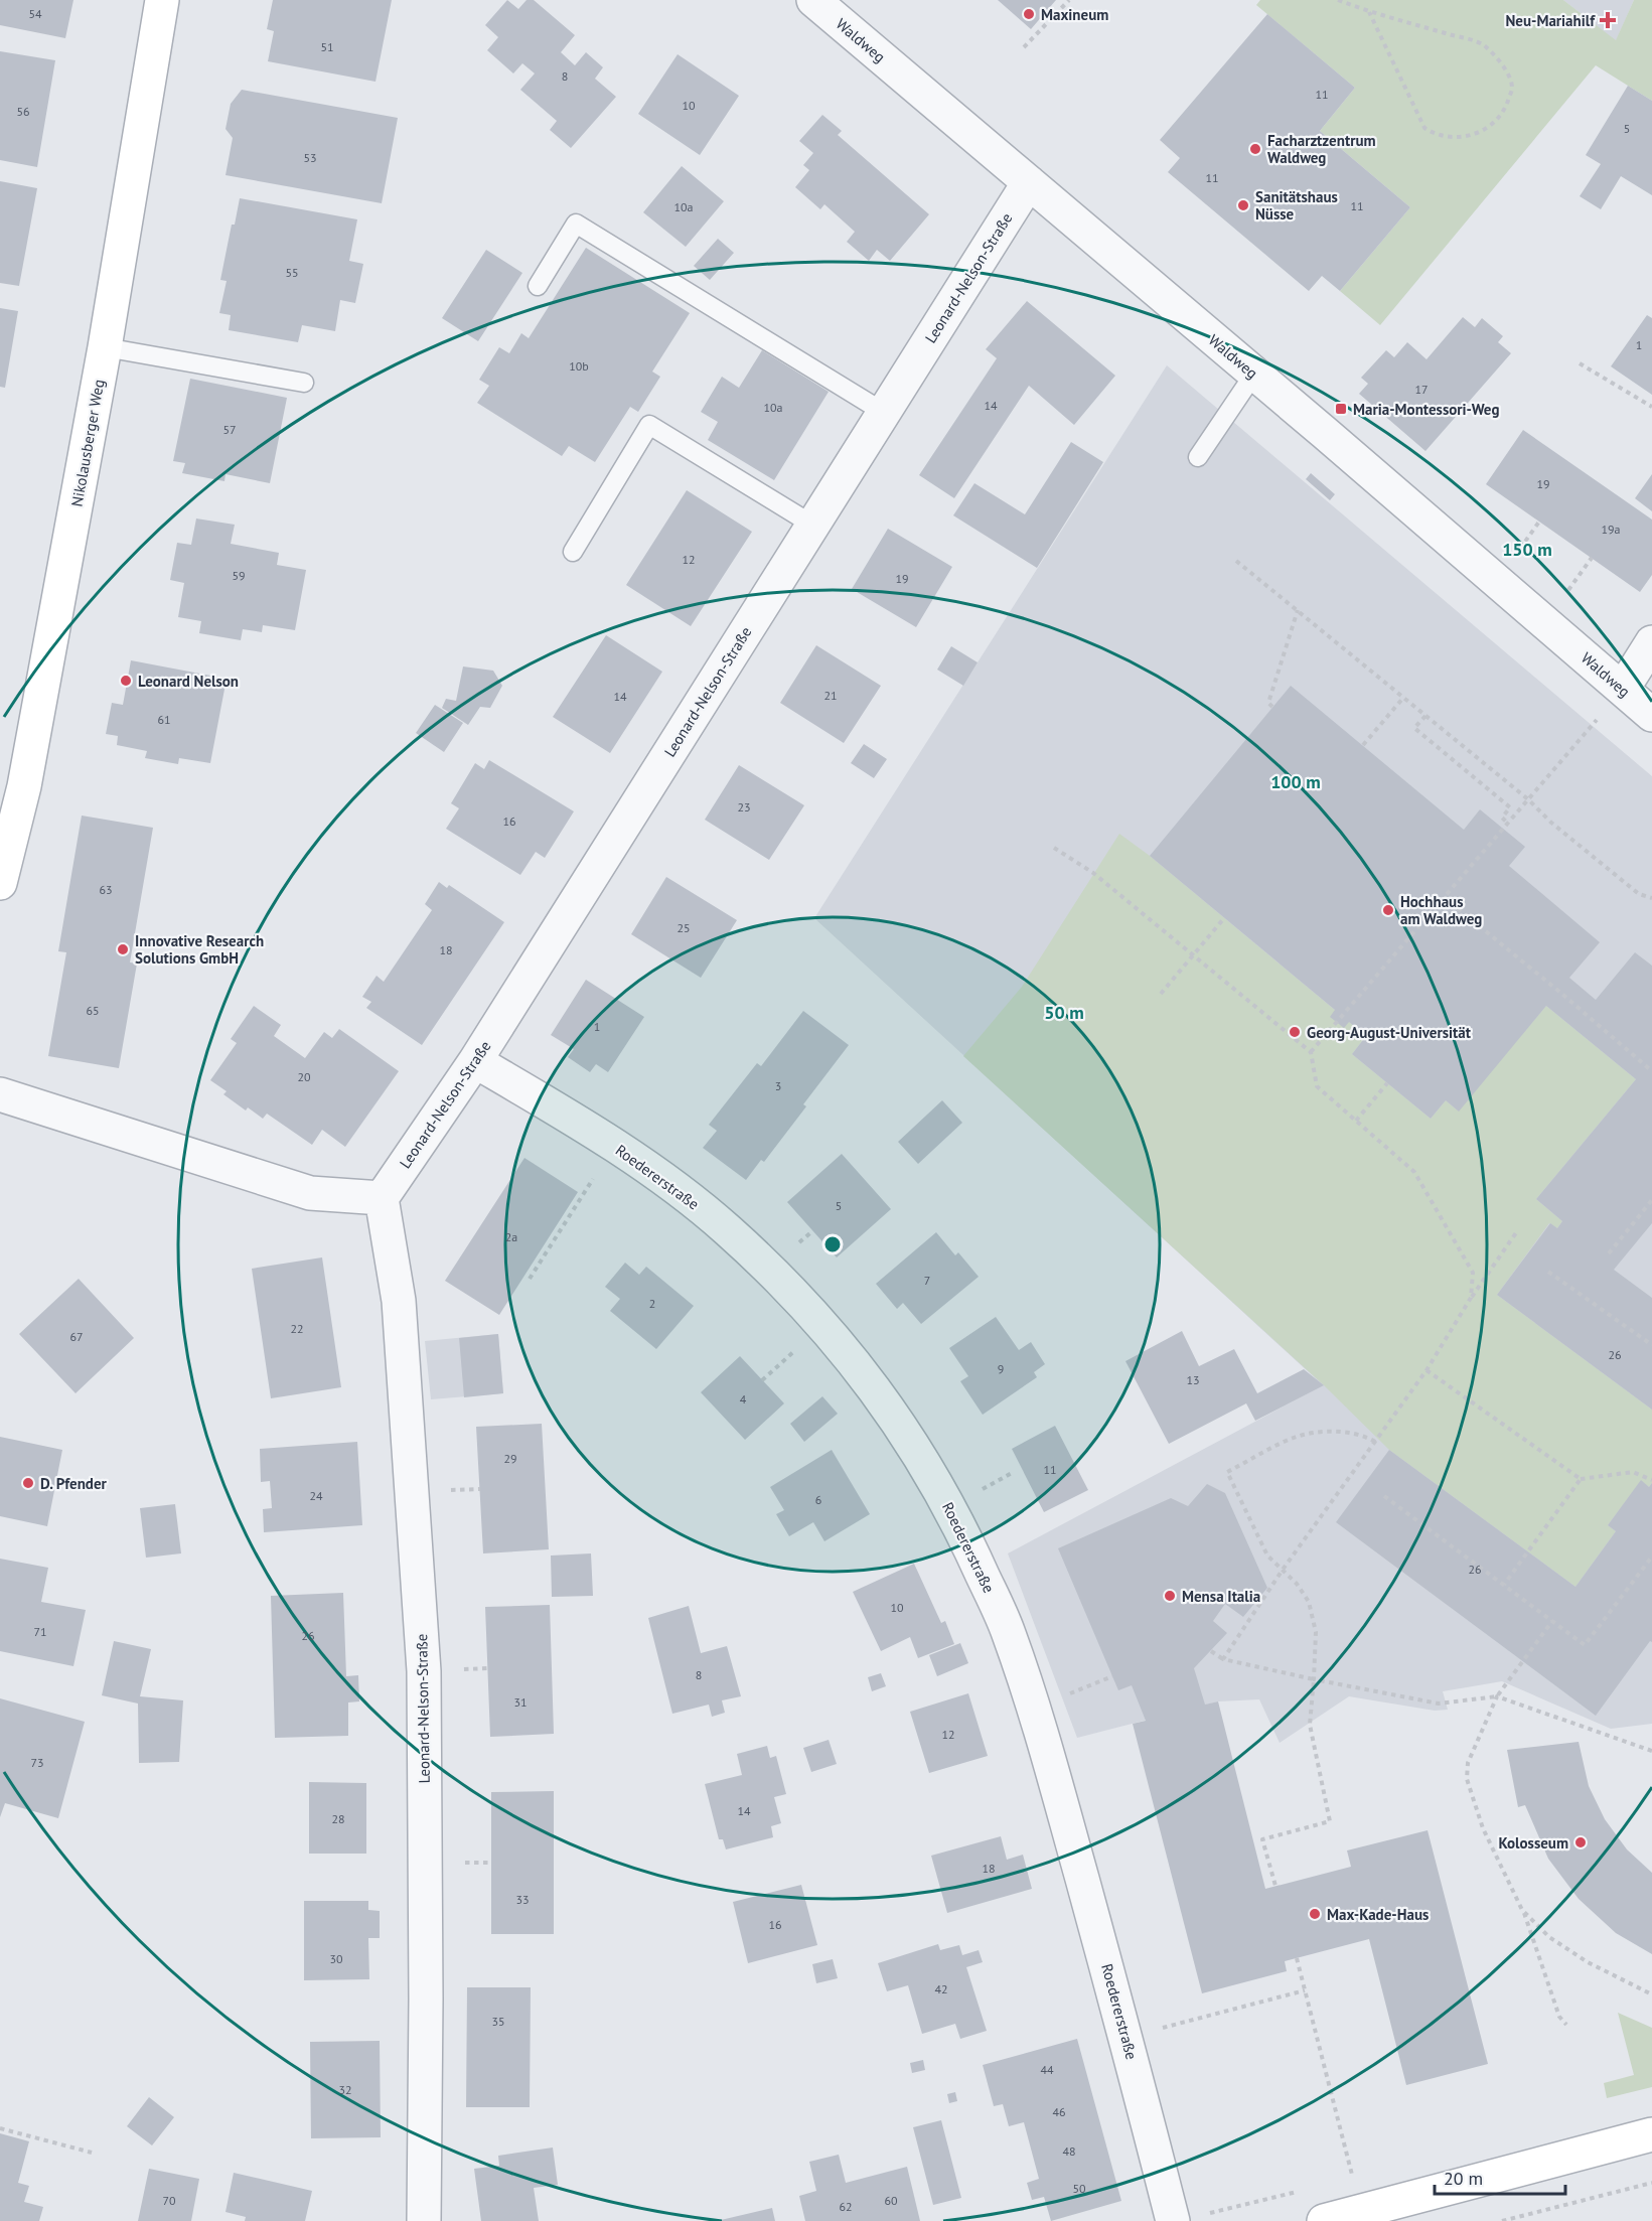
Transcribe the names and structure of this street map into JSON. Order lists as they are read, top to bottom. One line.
{"streets":{"street":["Waldweg","Leonard-Nelson-Straße","Nikolausberger Weg","Roedererstraße"]},"crossings":[["Waldweg","Leonard-Nelson-Straße"],["Leonard-Nelson-Straße","Roedererstraße"]],"places":{"other":["Maxineum","Facharztzentrum Waldweg","Sanitätshaus Nüsse","Leonard Nelson","Hochhaus am Waldweg","Innovative Research Solutions GmbH","Georg-August-Universität","D. Pfender","Mensa Italia","Kolosseum","Max-Kade-Haus"],"health":["Neu-Mariahilf"],"transit":["Maria-Montessori-Weg"]},"house_numbers":["54","51","8","11","10","56","5","53","11","11","10a","55","1","10b","17","14","10a","57","19","19a","12","59","19","21","14","61","23","16","63","25","18","65","1","20","3","5","2a","7","2","22","67","26","9","13","4","29","11","24","6","26","10","71","26","8","31","12","73","14","28","18","33","16","30","42","35","44","32","46","48","50","70","60","62"],"scale_bar":"20 m","rings":["150 m","100 m","50 m"]}
